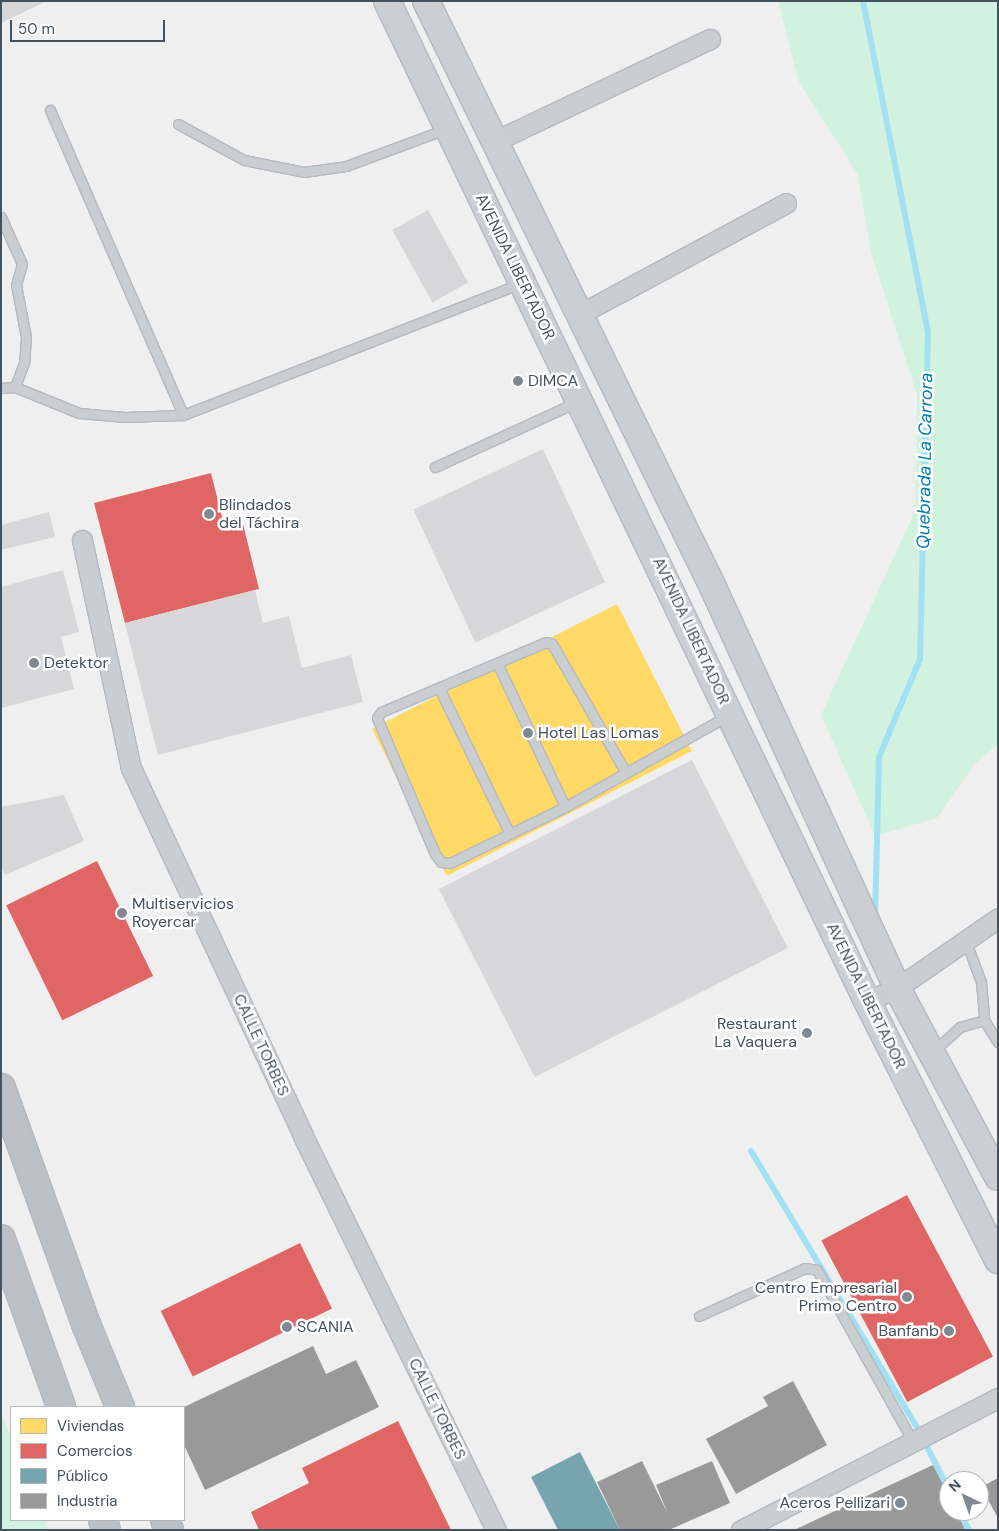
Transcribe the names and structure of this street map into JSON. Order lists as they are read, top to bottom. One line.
{"streets":{"main road":["AVENIDA LIBERTADOR"],"street":["CALLE TORBES"]},"water":["Quebrada La Carrora"],"places":["DIMCA","Blindados del Táchira","Detektor","Hotel Las Lomas","Multiservicios Royercar","Restaurant La Vaquera","Centro Empresarial Primo Centro","SCANIA","Banfanb","Aceros Pellizari"],"legend":["Viviendas","Comercios","Público","Industria"],"scale_bar":"50 m","north":"top left"}
